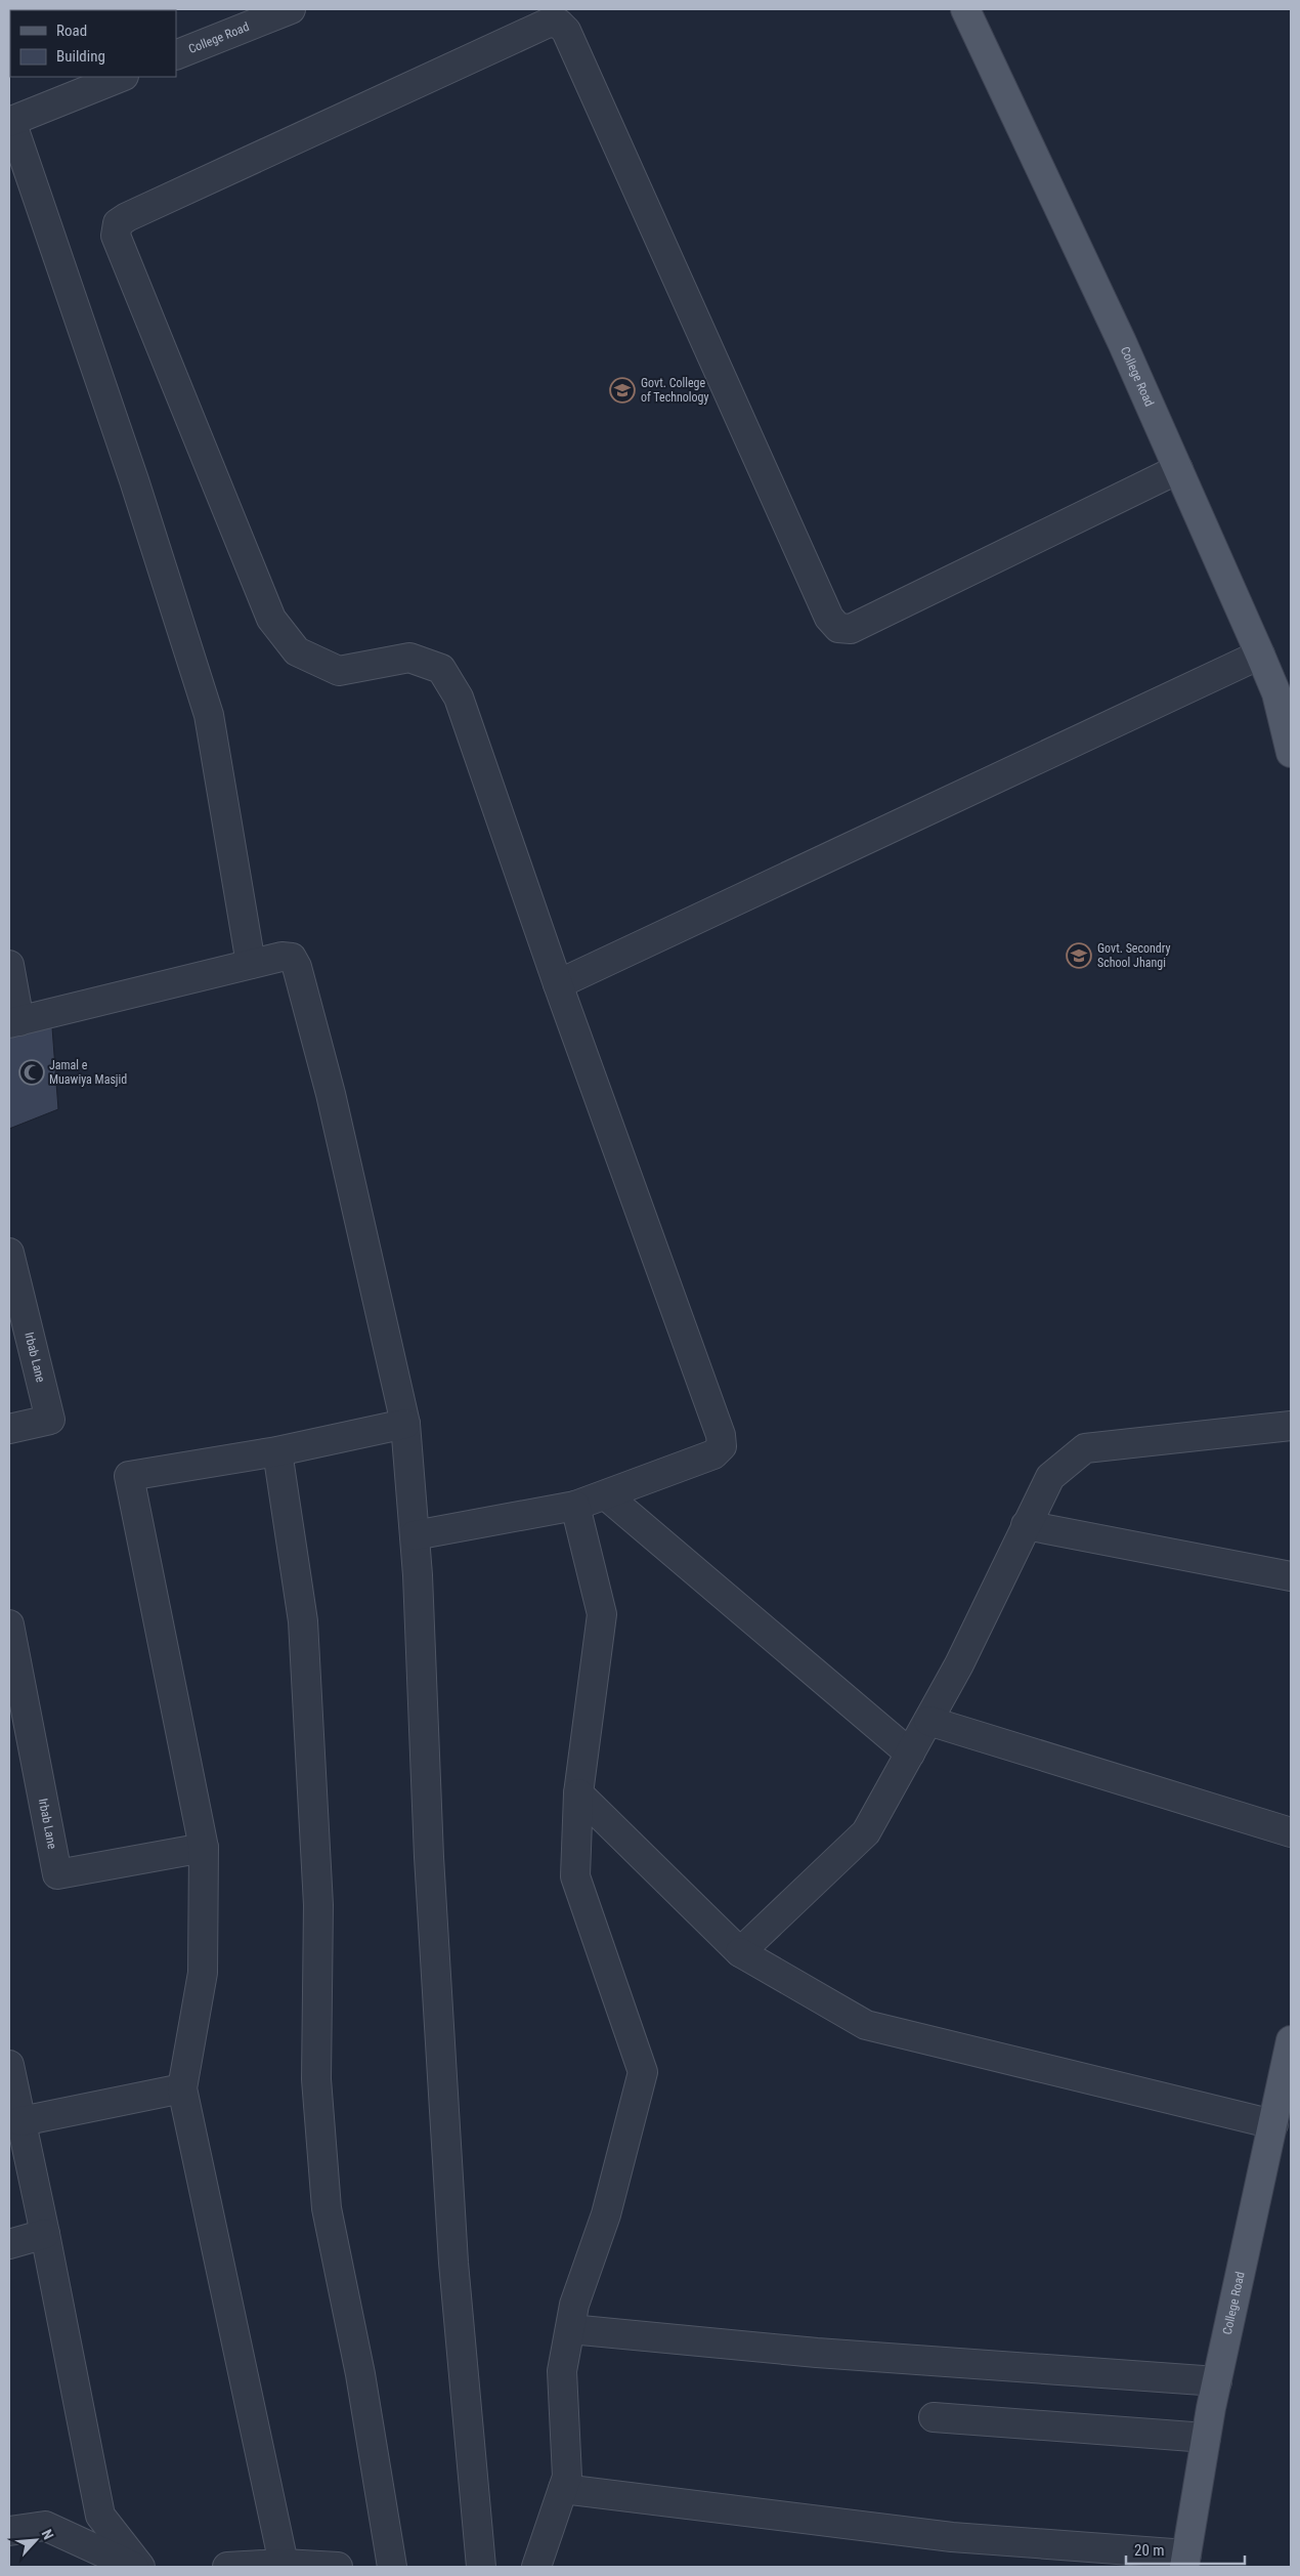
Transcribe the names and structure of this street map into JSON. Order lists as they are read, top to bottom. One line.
{"streets":{"main road":["College Road"],"street":["Irbab Lane"]},"places":{"school or university":["Govt. College of Technology","Govt. Secondry School Jhangi"],"mosque":["Jamal e Muawiya Masjid"]},"legend":["Road","Building"],"scale_bar":"20 m","north":"top right"}
